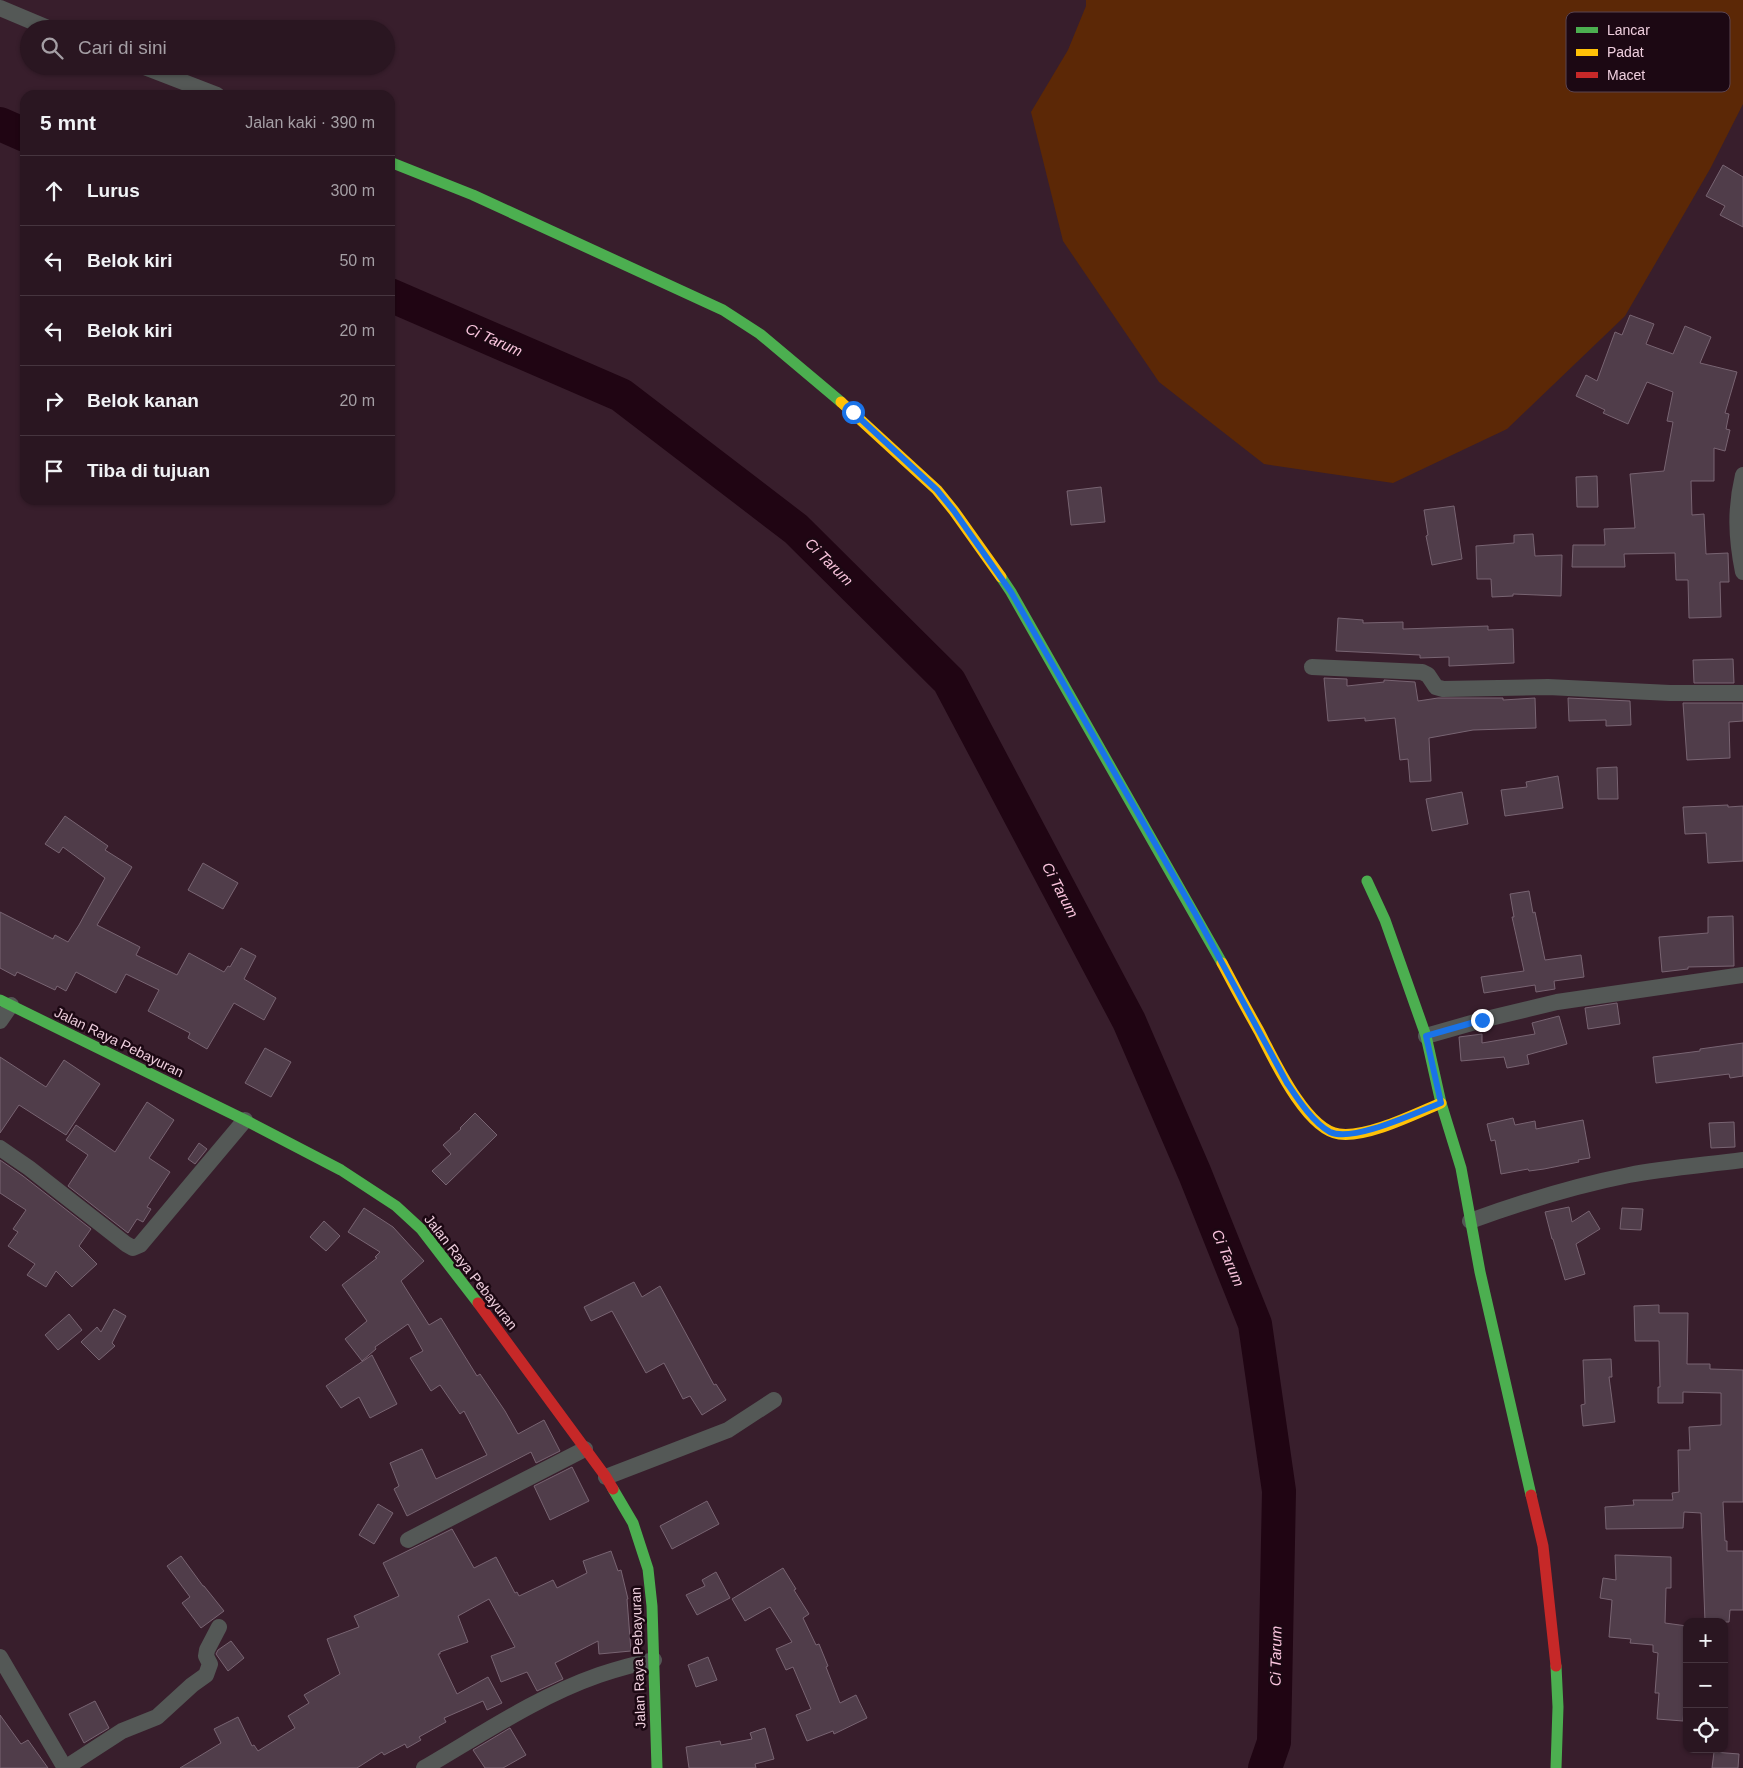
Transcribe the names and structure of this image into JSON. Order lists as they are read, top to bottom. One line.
{"streets":{"street":["Jalan Raya Pebayuran"]},"water":["Ci Tarum"],"legend":["Lancar","Padat","Macet"],"page":{"search":"Cari di sini","heading":["5 mnt","Jalan kaki · 390 m"],"list":[["Lurus","300 m"],["Belok kiri","50 m"],["Belok kiri","20 m"],["Belok kanan","20 m"],"Tiba di tujuan"],"map_buttons":["+","−"]}}
